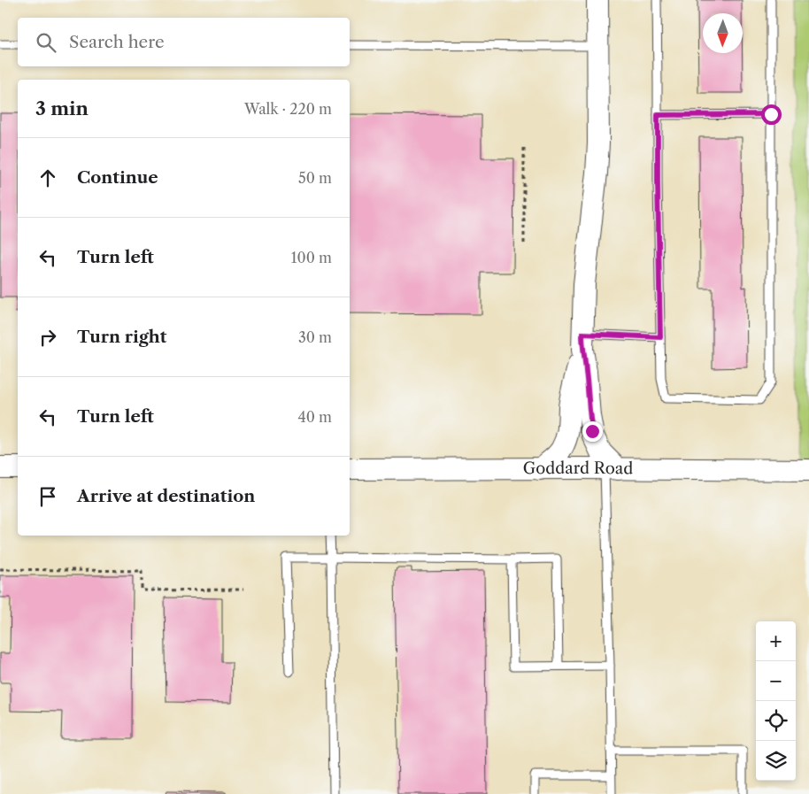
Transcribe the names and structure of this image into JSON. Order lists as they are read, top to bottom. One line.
{"streets":{"street":["Goddard Road"]},"north":"bottom","page":{"search":"Search here","heading":["3 min","Walk · 220 m"],"list":[["Continue","50 m"],["Turn left","100 m"],["Turn right","30 m"],["Turn left","40 m"],"Arrive at destination"],"map_buttons":["+","−"]}}
